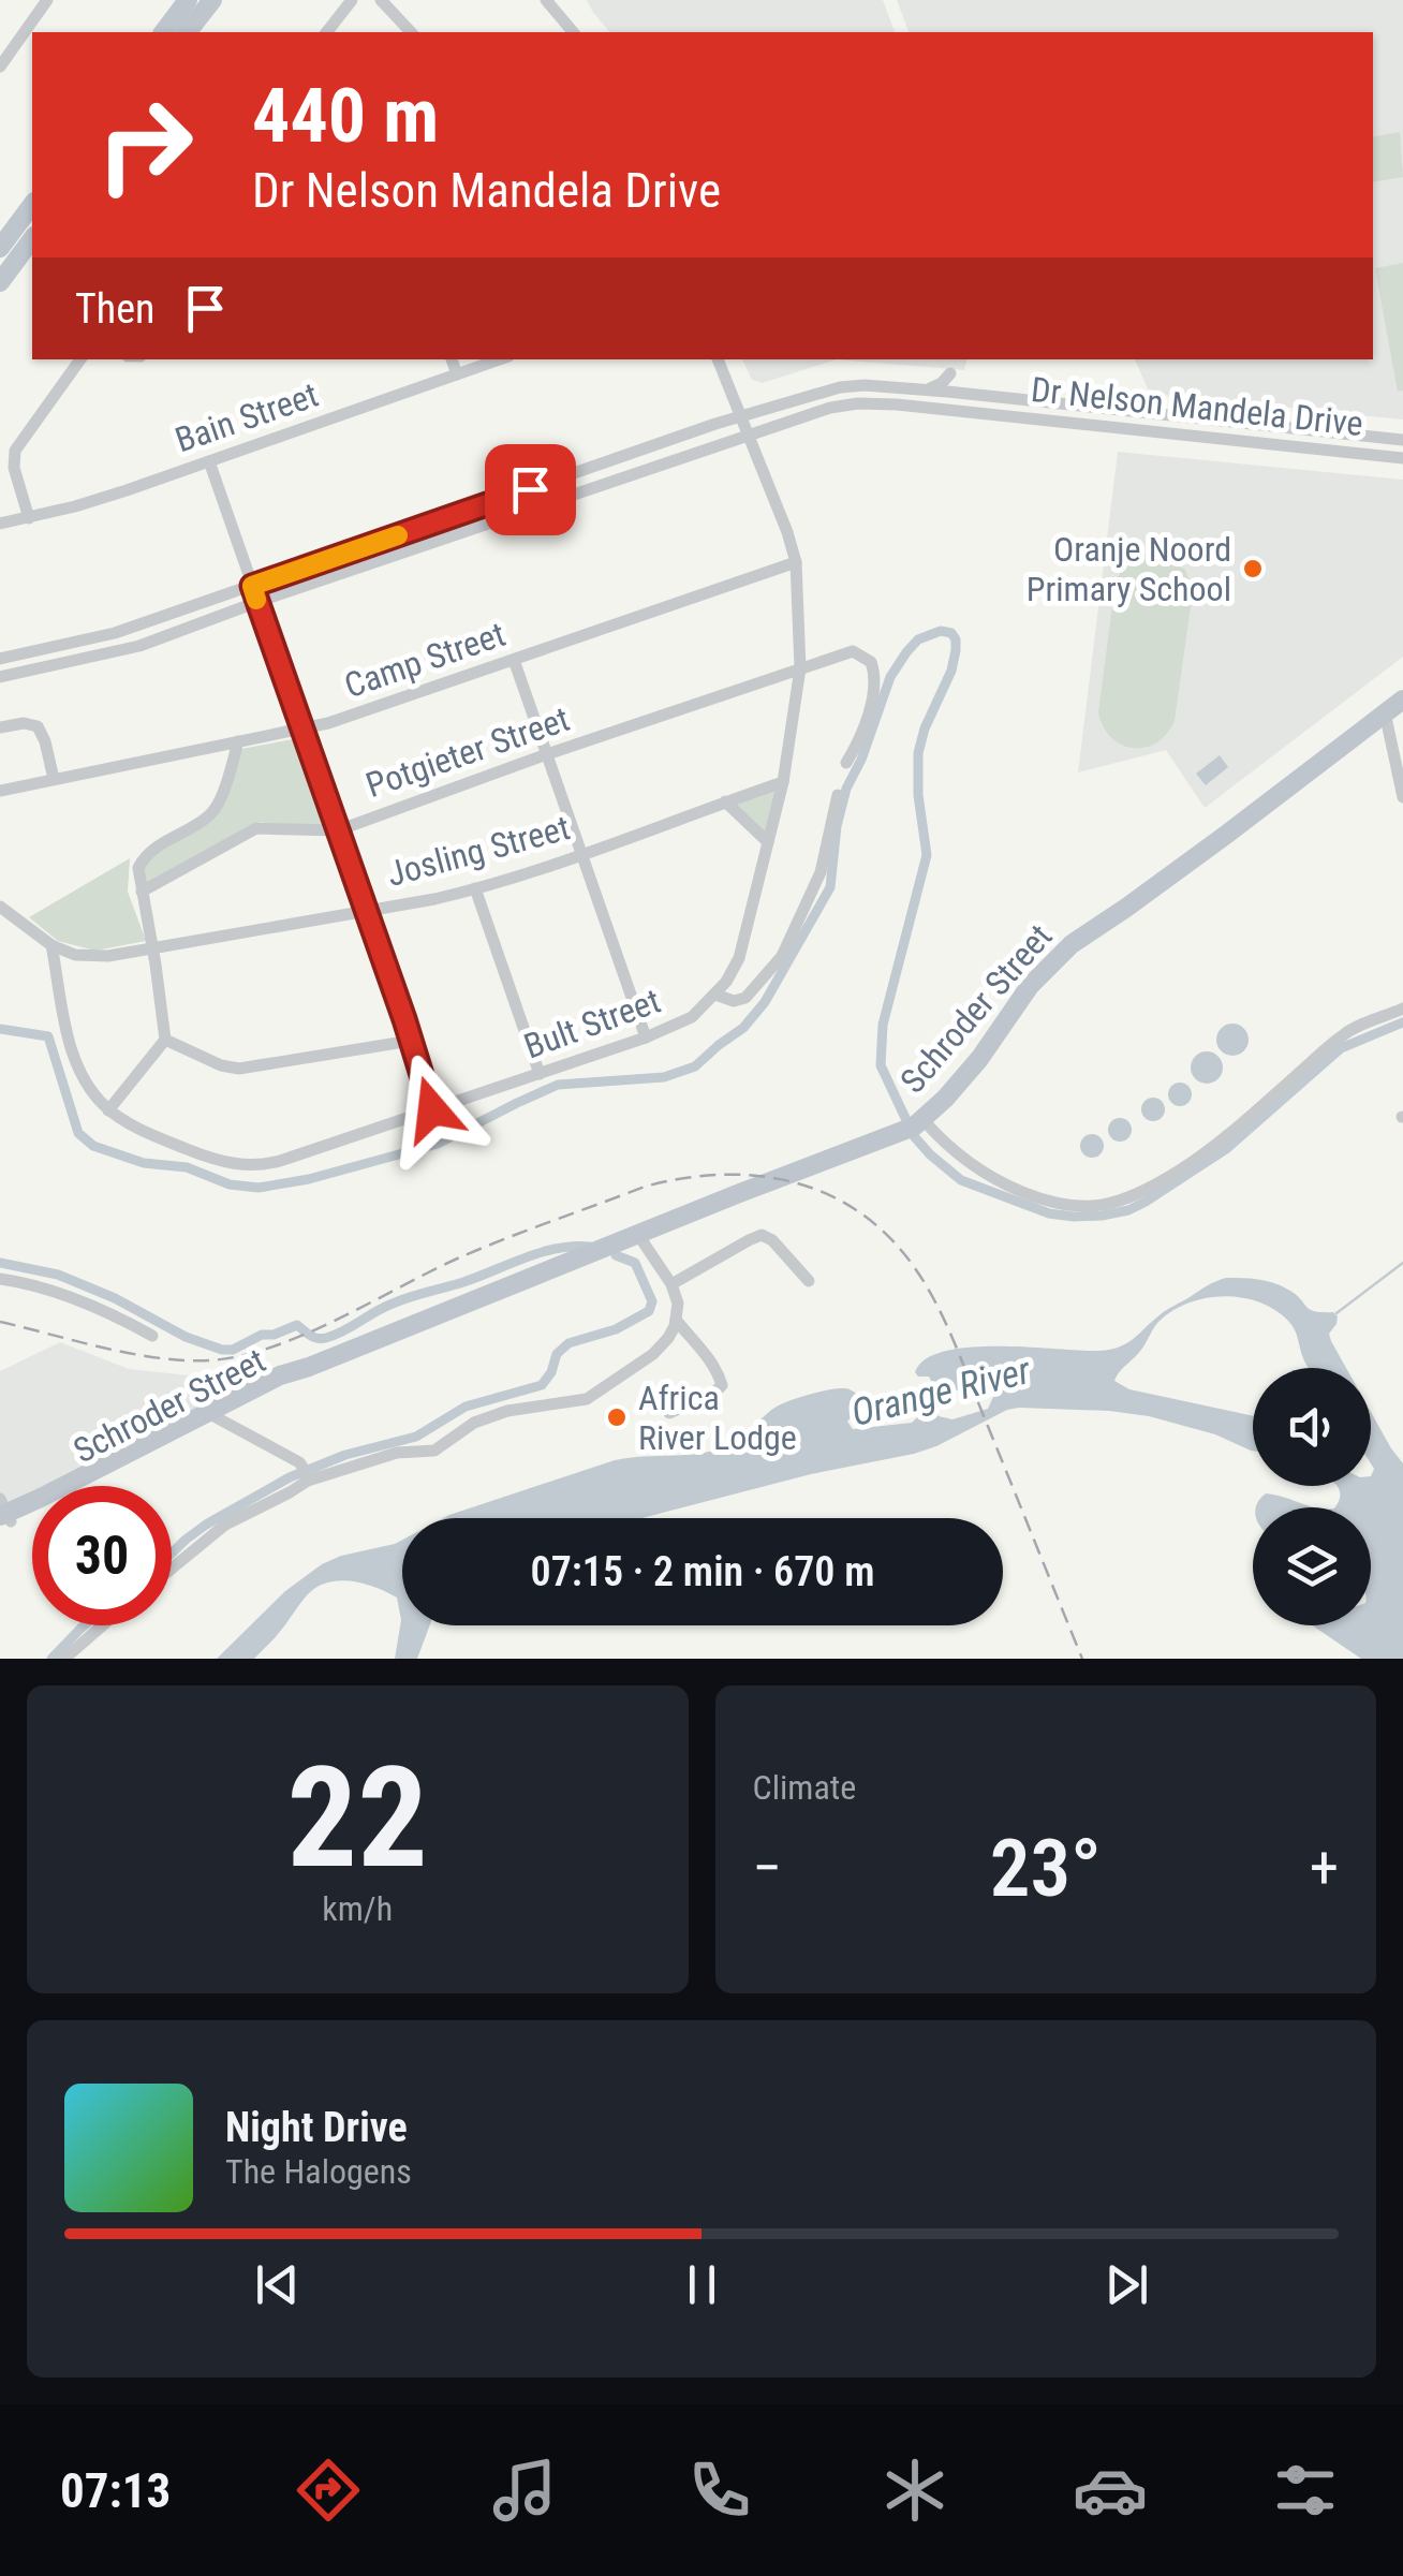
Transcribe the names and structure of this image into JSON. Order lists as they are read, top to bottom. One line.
{"streets":{"highway":["Schroder Street"],"street":["Dr Nelson Mandela Drive","Bain Street","Camp Street","Potgieter Street","Josling Street","Bult Street"]},"crossings":[["Dr Nelson Mandela Drive","Bult Street"],["Camp Street","Bult Street"],["Potgieter Street","Bult Street"],["Josling Street","Bult Street"]],"water":["Orange River"],"places":["Oranje Noord Primary School","Africa River Lodge"],"page":{"turn":["440 m","Dr Nelson Mandela Drive"],"then":"Then","limit":"30","trip":"07:15 · 2 min · 670 m","tile":[["22","km/h"],"Climate"],"heat":["−","23°","+"],"song":["Night Drive","The Halogens"],"tabs":"07:13"}}
